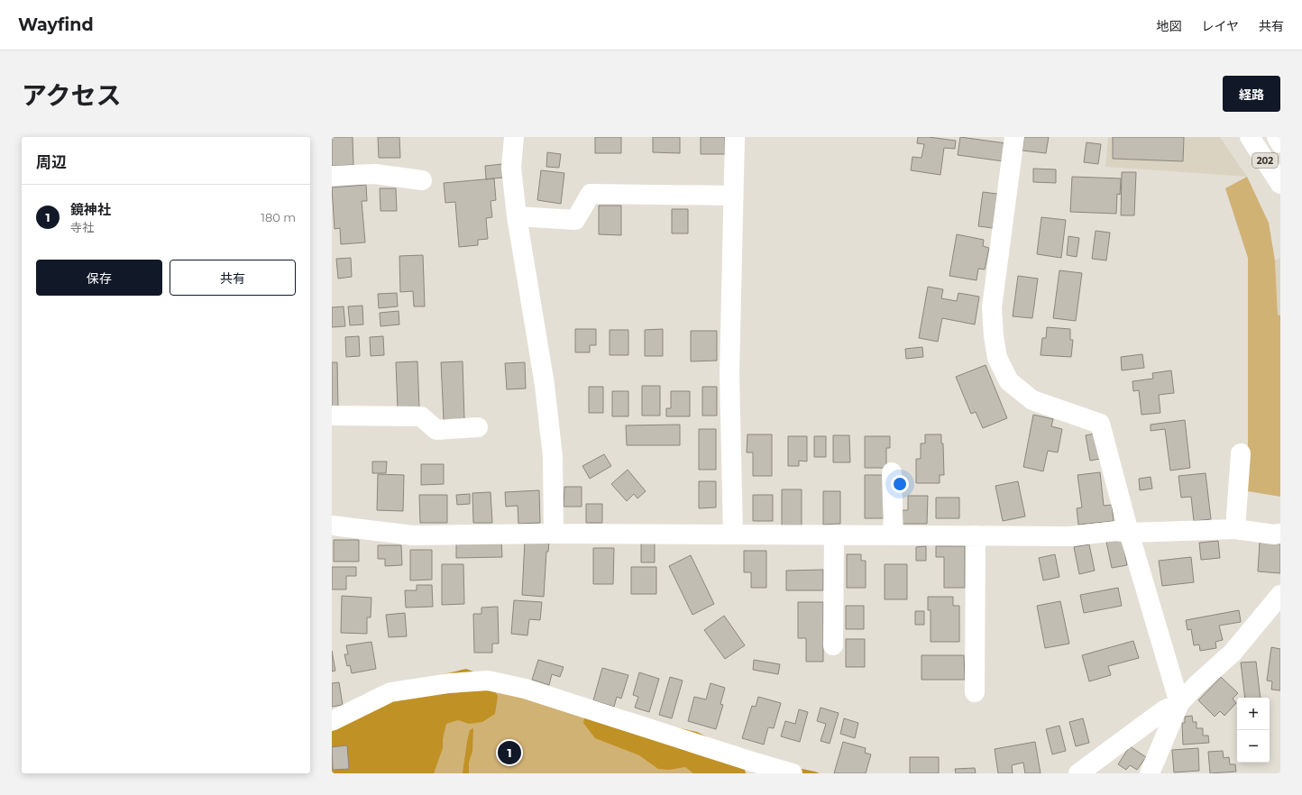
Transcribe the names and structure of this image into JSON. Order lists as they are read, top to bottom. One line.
{"streets":{"main road":["202"]},"page":{"header":"Wayfind","nav":["地図","レイヤ","共有"],"title":"アクセス","buttons":["経路",["保存","共有"]],"heading":"周辺","list":[{"mark":"1","name":"鏡神社","note":"寺社","value":"180 m"}],"map_buttons":["+","−"],"pins":"1"}}
